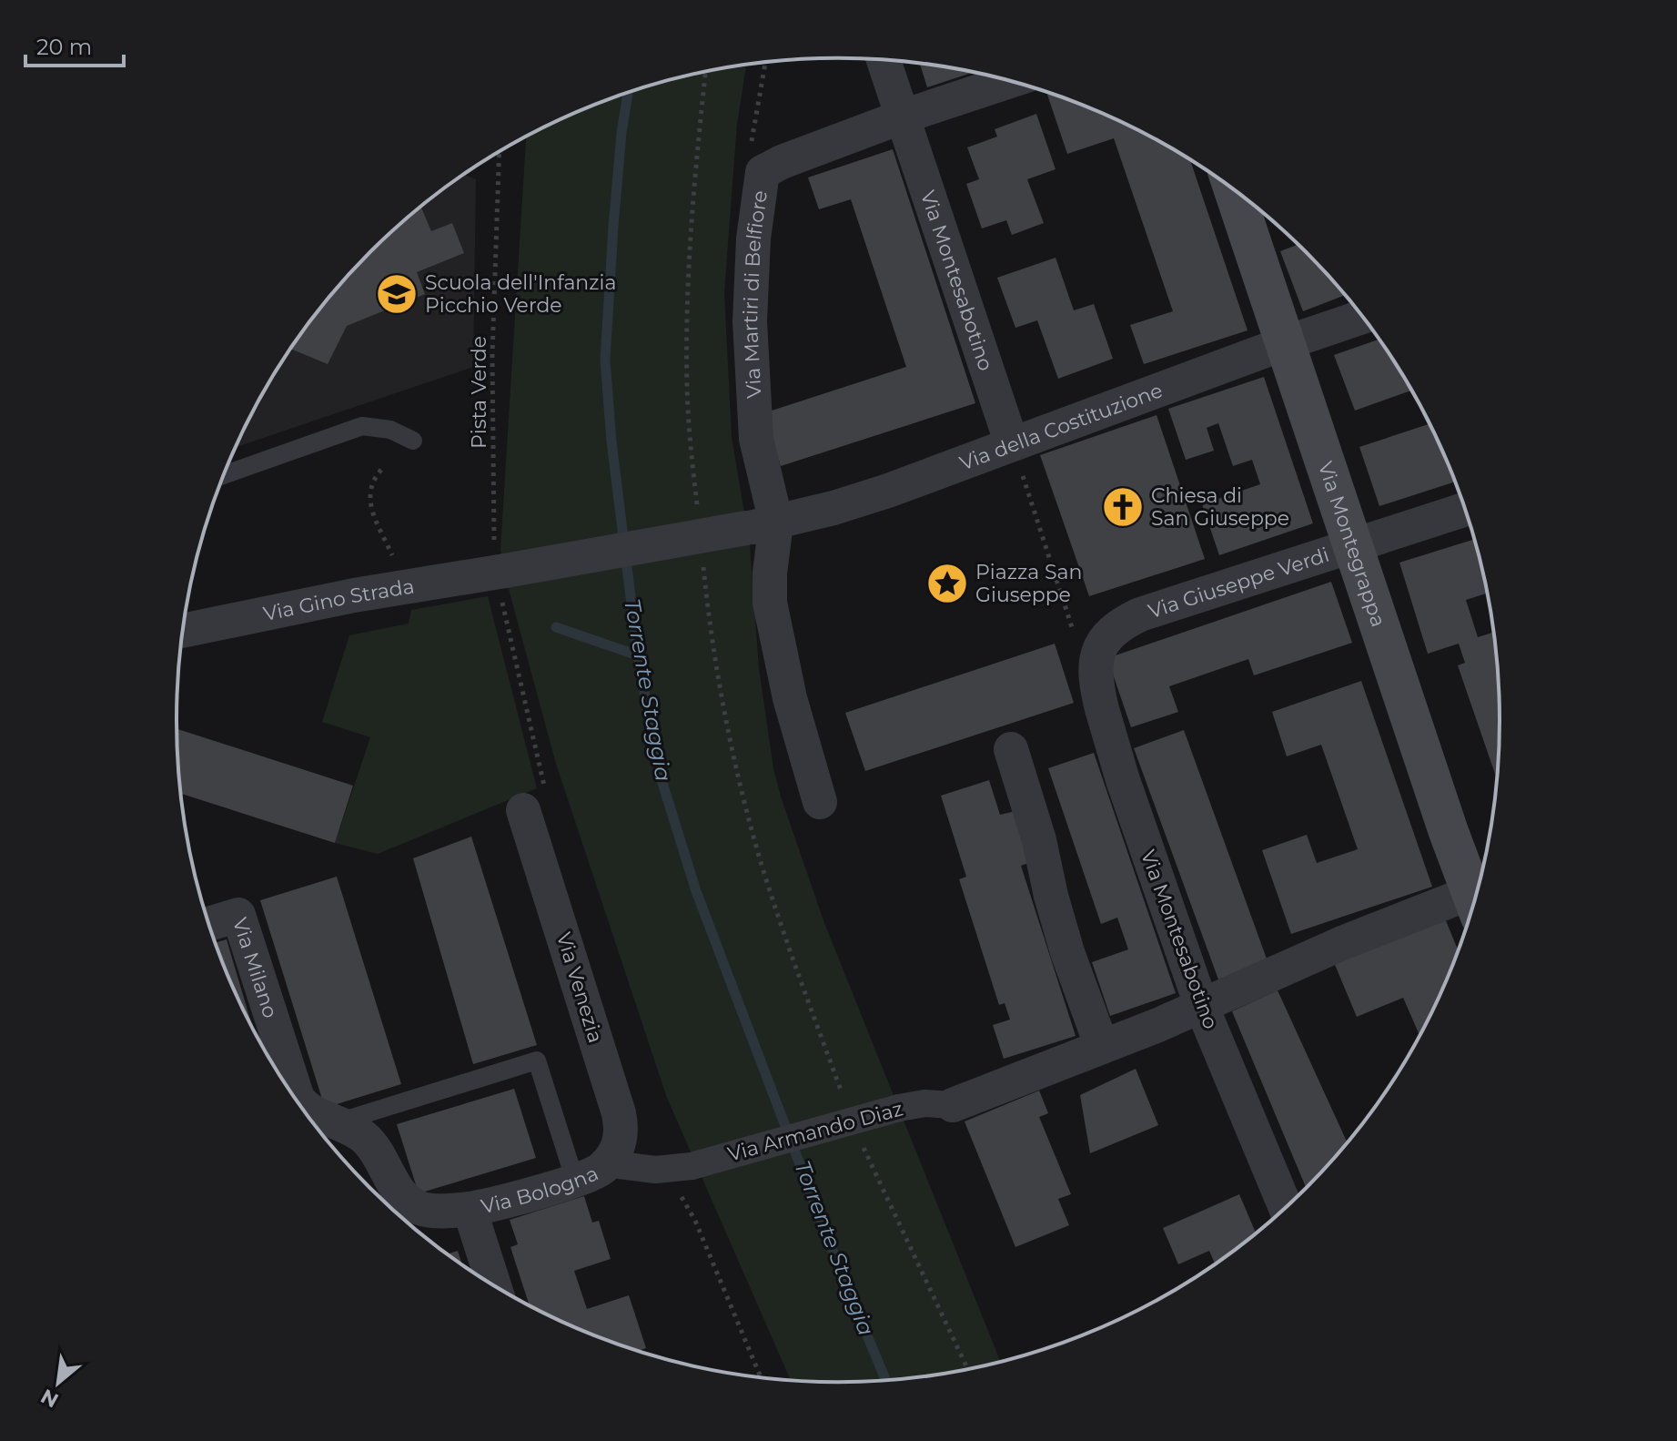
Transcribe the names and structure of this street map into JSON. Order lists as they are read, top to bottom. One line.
{"streets":{"main road":["Via Montegrappa"],"street":["Via Montesabotino","Via Martiri di Belfiore","Via della Costituzione","Via Giuseppe Verdi","Via Gino Strada","Via Milano","Via Venezia","Via Armando Diaz","Via Bologna"],"path":["Pista Verde"]},"crossings":[["Via Montesabotino","Via Martiri di Belfiore"],["Via Montesabotino","Via della Costituzione"],["Via Montesabotino","Via Giuseppe Verdi"],["Via Montesabotino","Via Armando Diaz"],["Via Martiri di Belfiore","Via della Costituzione"],["Pista Verde","Via della Costituzione"],["Pista Verde","Via Gino Strada"],["Via della Costituzione","Via Montegrappa"],["Via della Costituzione","Via Gino Strada"],["Via Montegrappa","Via Giuseppe Verdi"],["Via Milano","Via Bologna"],["Via Venezia","Via Armando Diaz"],["Via Venezia","Via Bologna"],["Via Armando Diaz","Via Bologna"]],"water":["Torrente Staggia"],"places":{"school or university":["Scuola dell'Infanzia Picchio Verde"],"church":["Chiesa di San Giuseppe"],"place":["Piazza San Giuseppe"]},"scale_bar":"20 m","north":"bottom left"}
